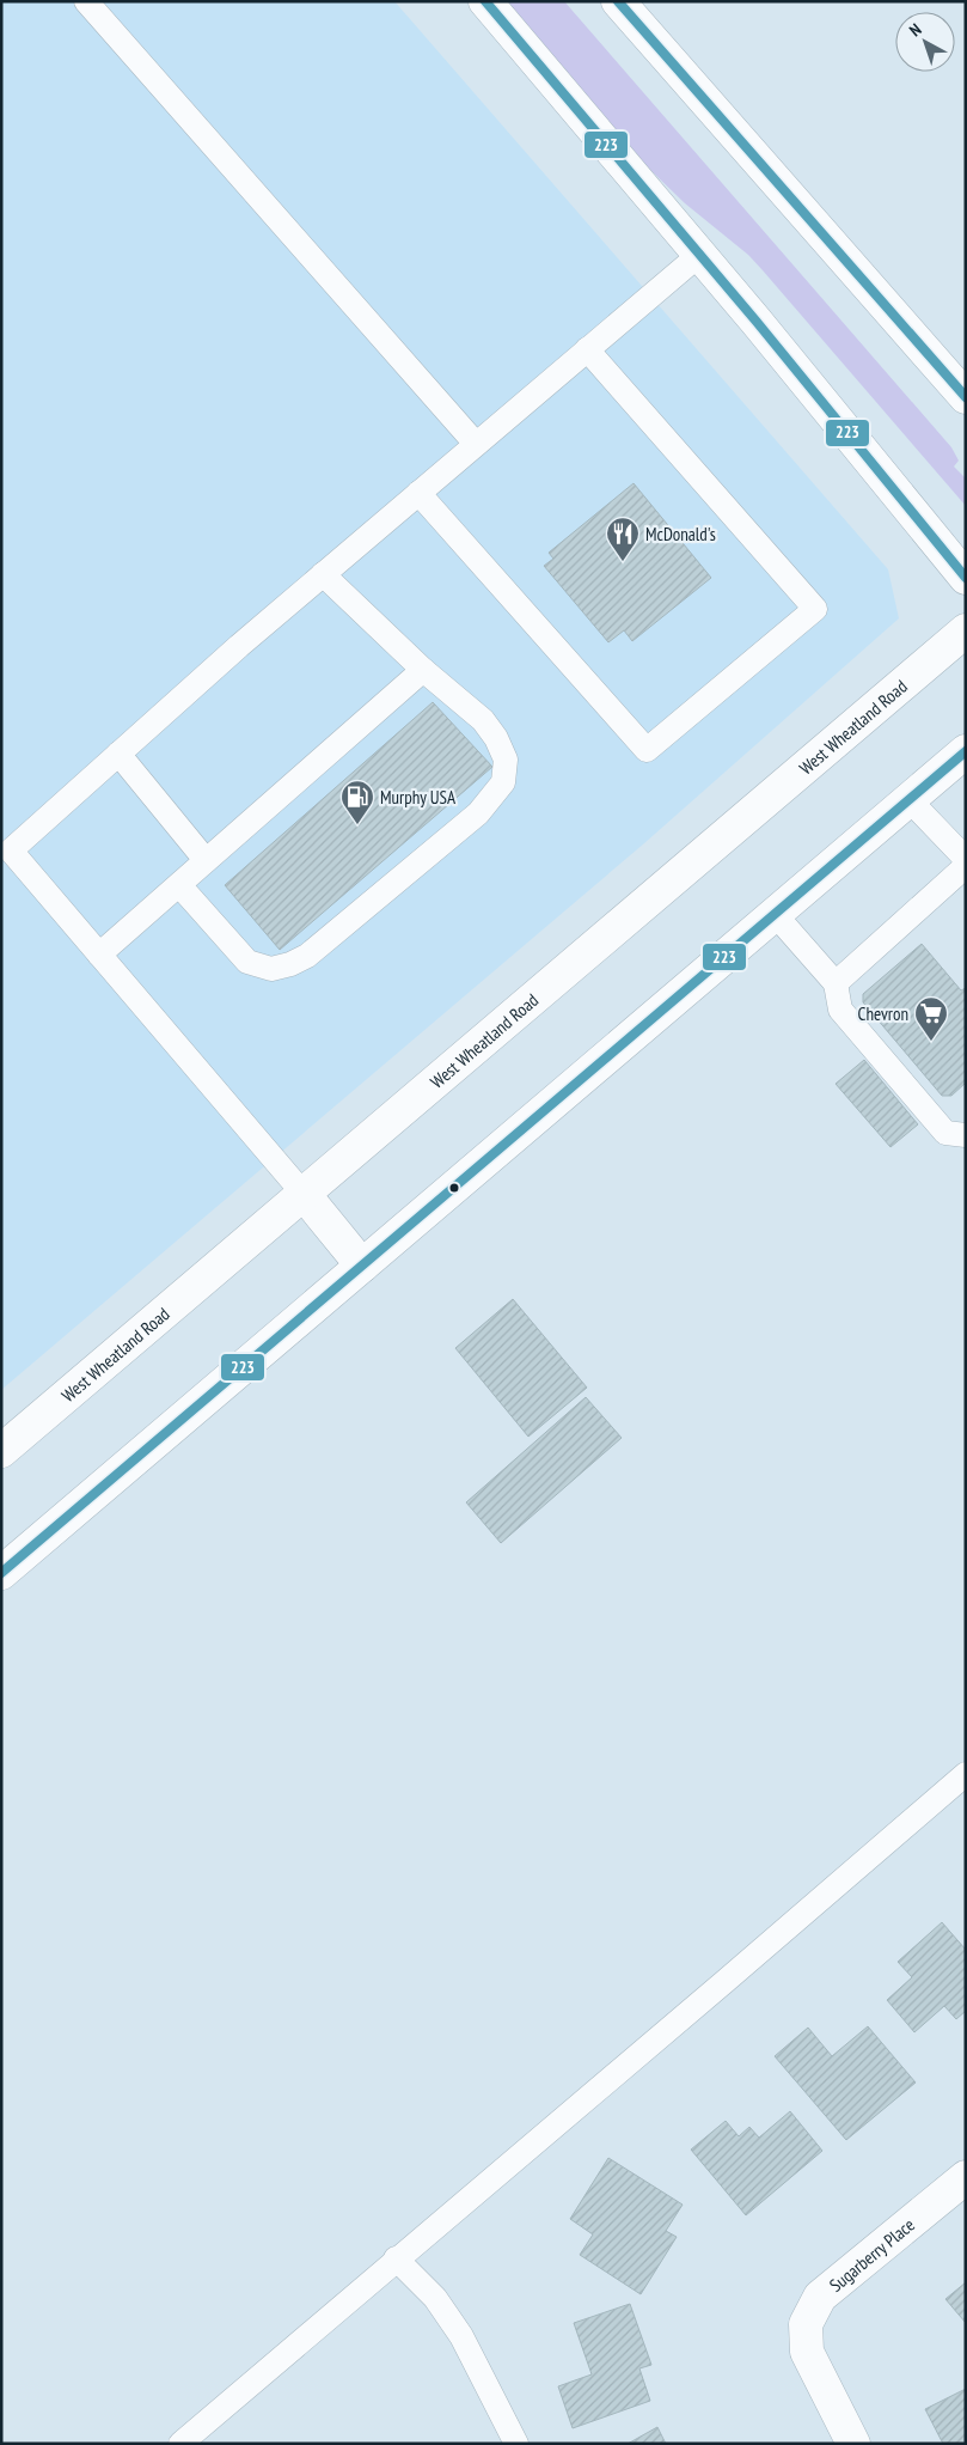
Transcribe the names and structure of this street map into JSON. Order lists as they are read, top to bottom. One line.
{"streets":{"main road":["West Wheatland Road","Sugarberry Place"]},"places":{"restaurant":["McDonald's"],"fuel station":["Murphy USA"],"supermarket":["Chevron"]},"lines":["transit line 223"],"north":"top left"}
